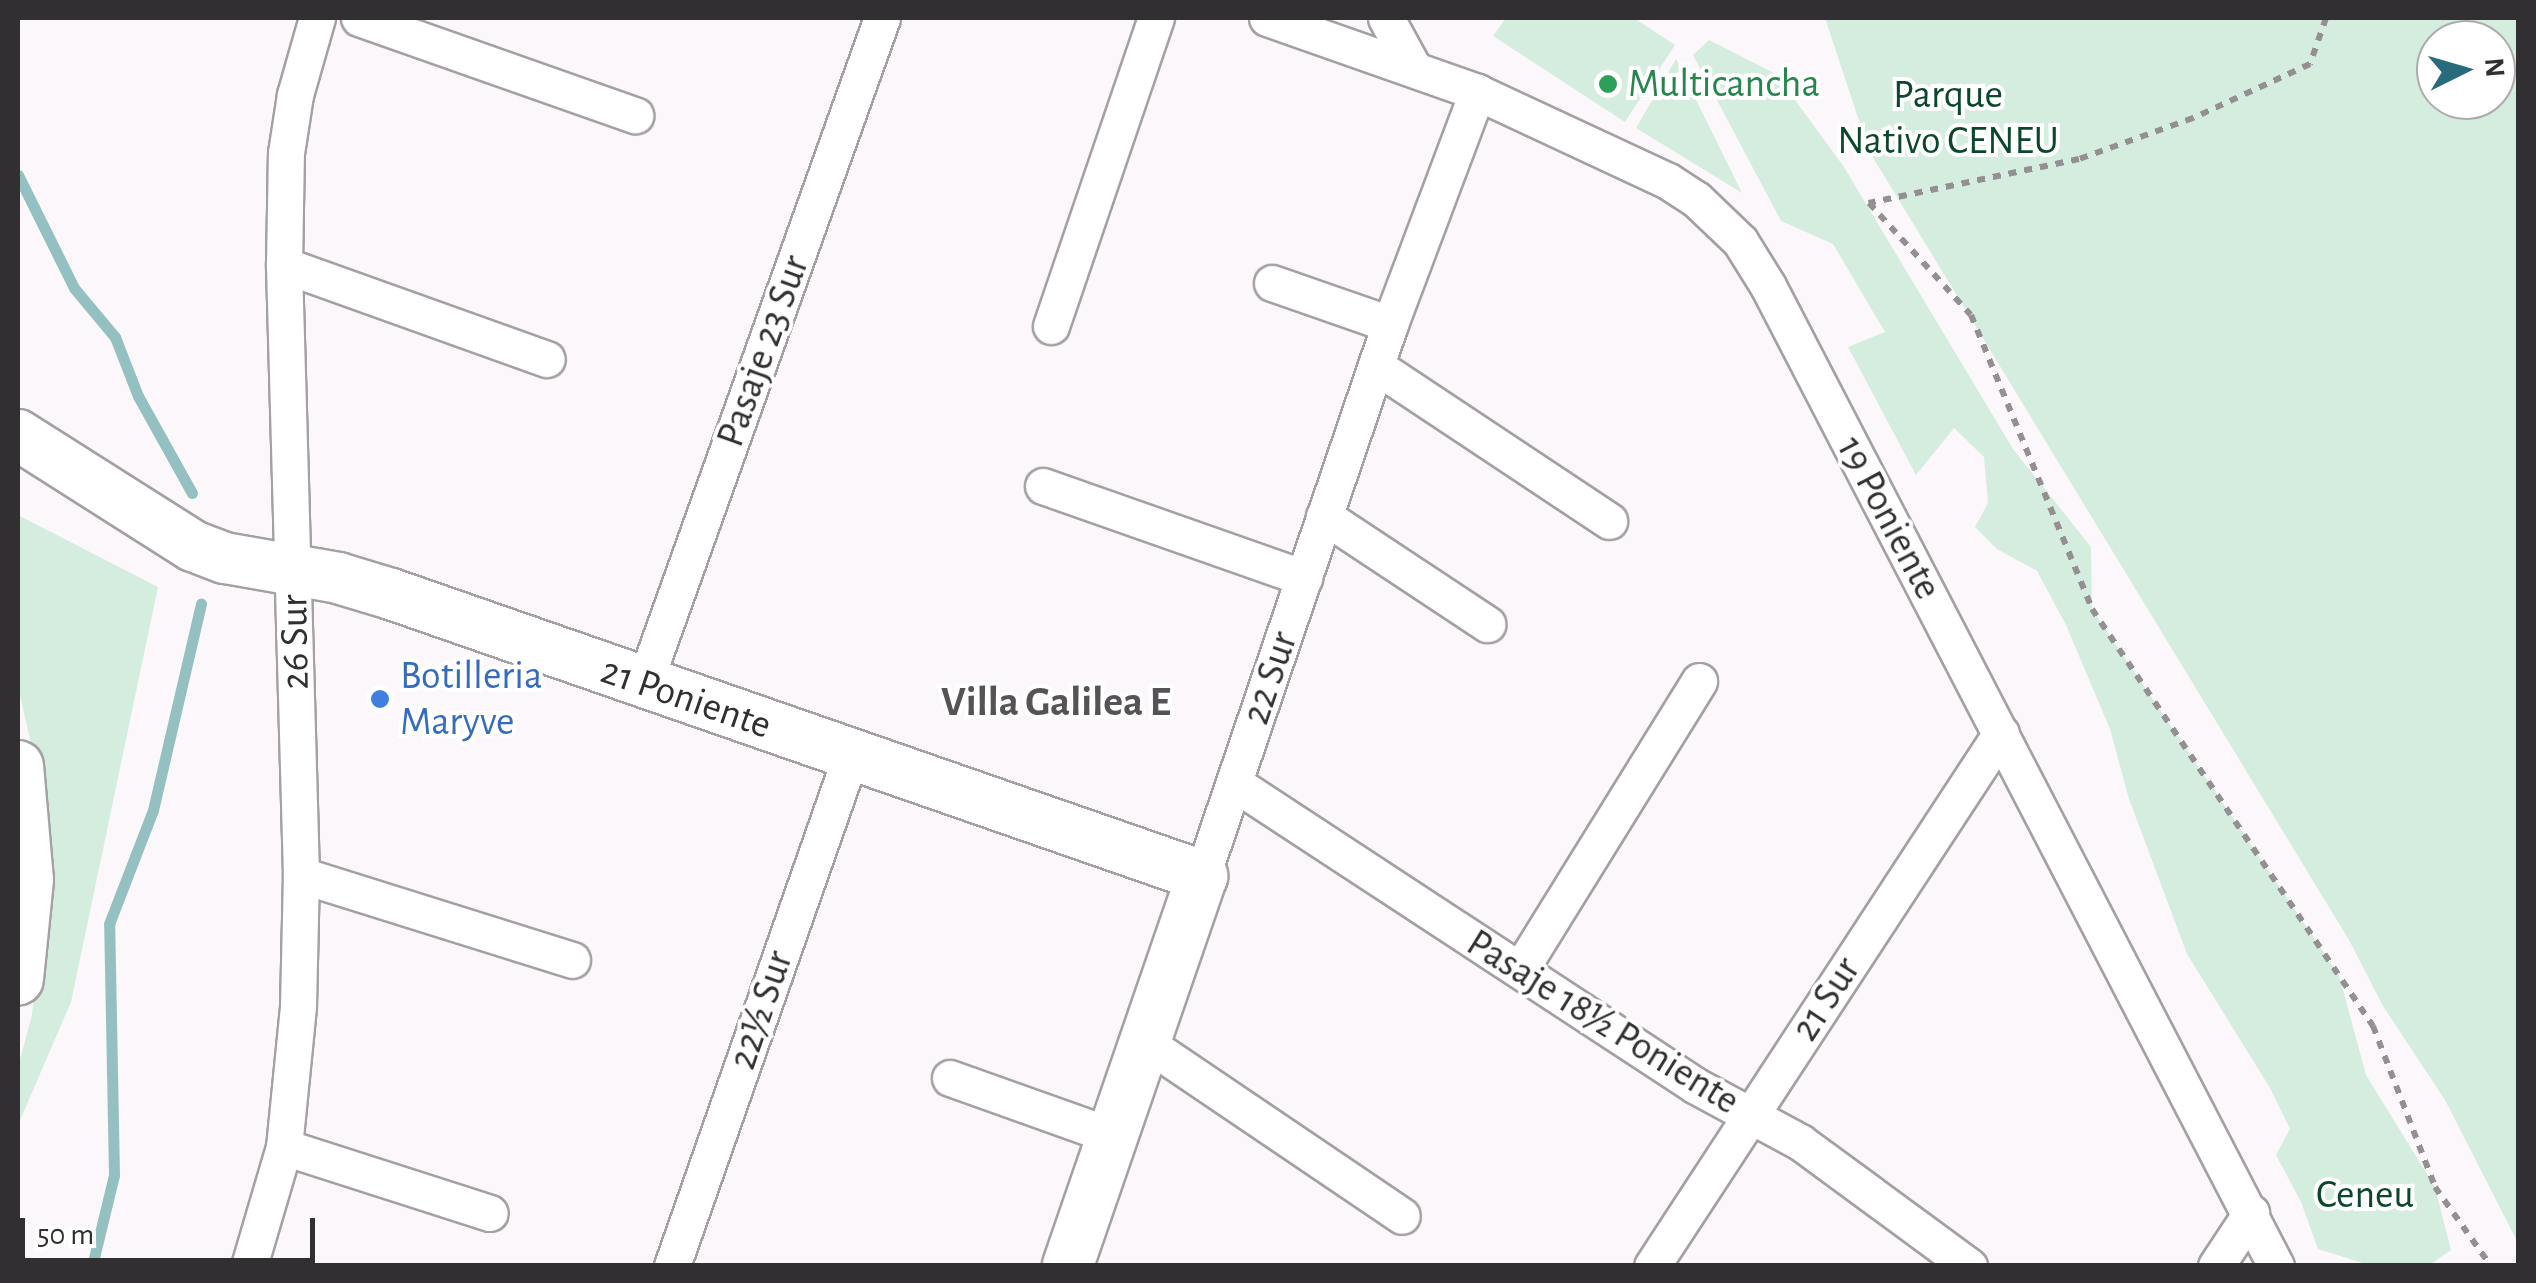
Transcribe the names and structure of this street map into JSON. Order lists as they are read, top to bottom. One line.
{"streets":{"street":["Pasaje 23 Sur","19 Poniente","26 Sur","22 Sur","21 Poniente","21 Sur","22½ Sur","Pasaje 18½ Poniente"]},"crossings":[["Pasaje 23 Sur","21 Poniente"],["19 Poniente","22 Sur"],["19 Poniente","21 Sur"],["26 Sur","21 Poniente"],["22 Sur","21 Poniente"],["22 Sur","Pasaje 18½ Poniente"],["21 Poniente","22½ Sur"],["21 Sur","Pasaje 18½ Poniente"]],"districts":["Villa Galilea E"],"parks":["Parque Nativo CENEU","Ceneu"],"places":["Multicancha","Botilleria Maryve"],"scale_bar":"50 m","north":"right"}
